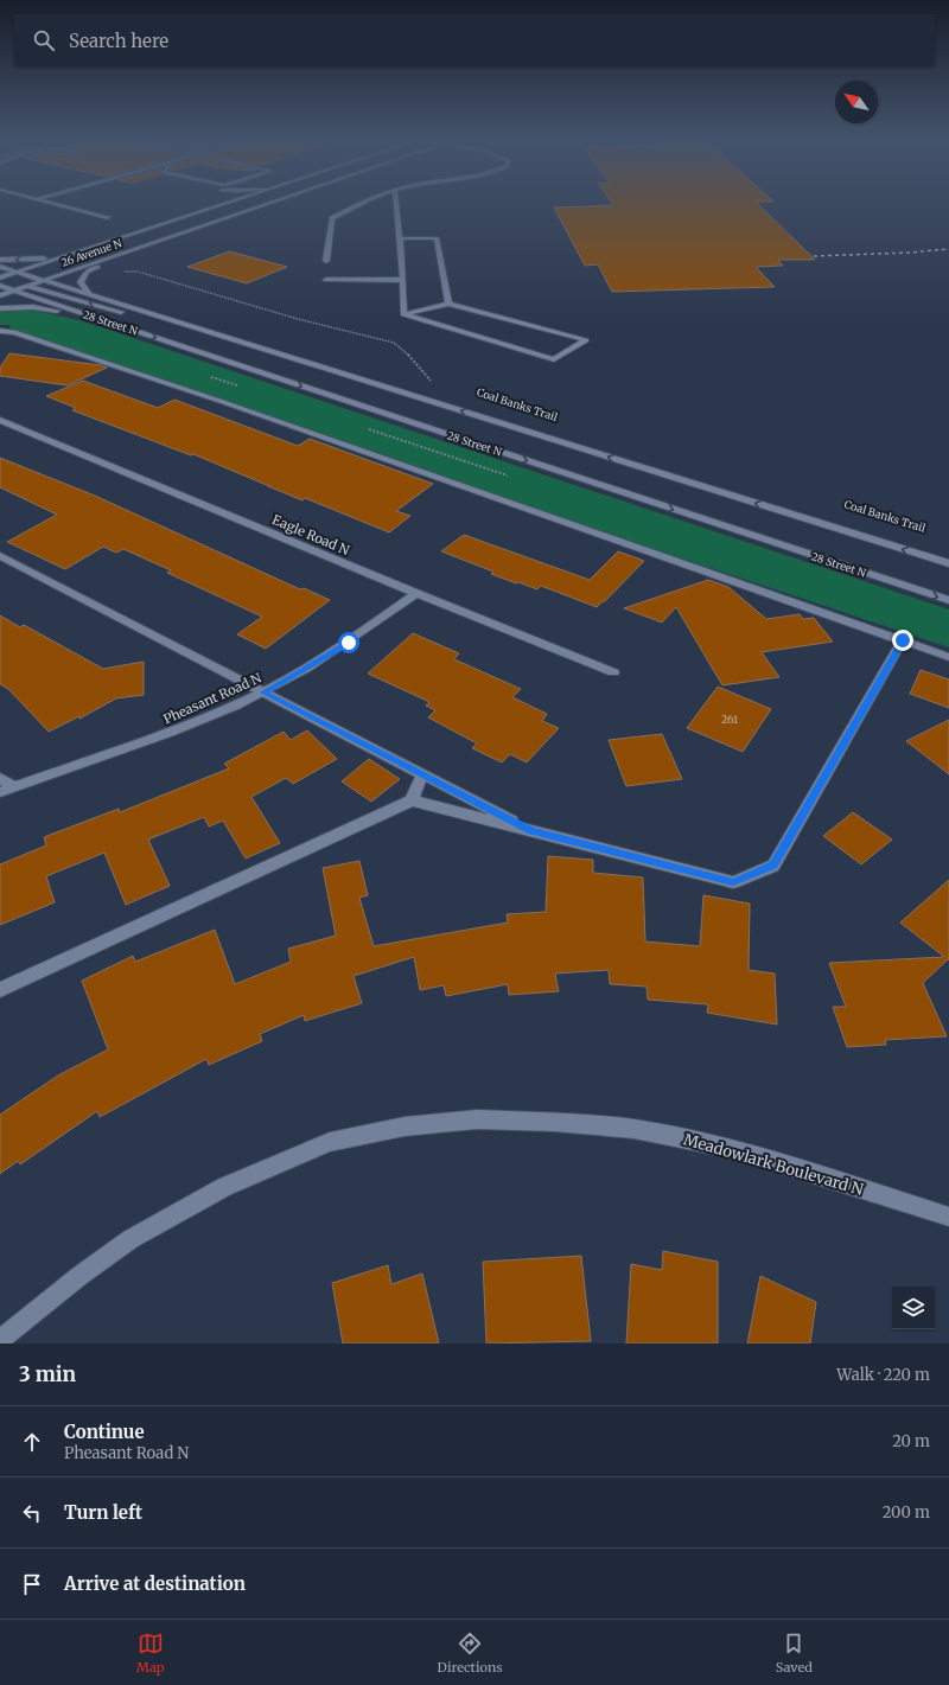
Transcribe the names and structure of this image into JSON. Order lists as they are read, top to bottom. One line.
{"streets":{"main road":["26 Avenue N","28 Street N","Eagle Road N","Pheasant Road N","Meadowlark Boulevard N"]},"crossings":[["26 Avenue N","28 Street N"],["Eagle Road N","Pheasant Road N"]],"house_numbers":["261"],"north":"top left","page":{"search":"Search here","heading":["3 min","Walk · 220 m"],"list":[["Continue","Pheasant Road N","20 m"],["Turn left","200 m"],"Arrive at destination"],"nav":["Map","Directions","Saved"]}}
